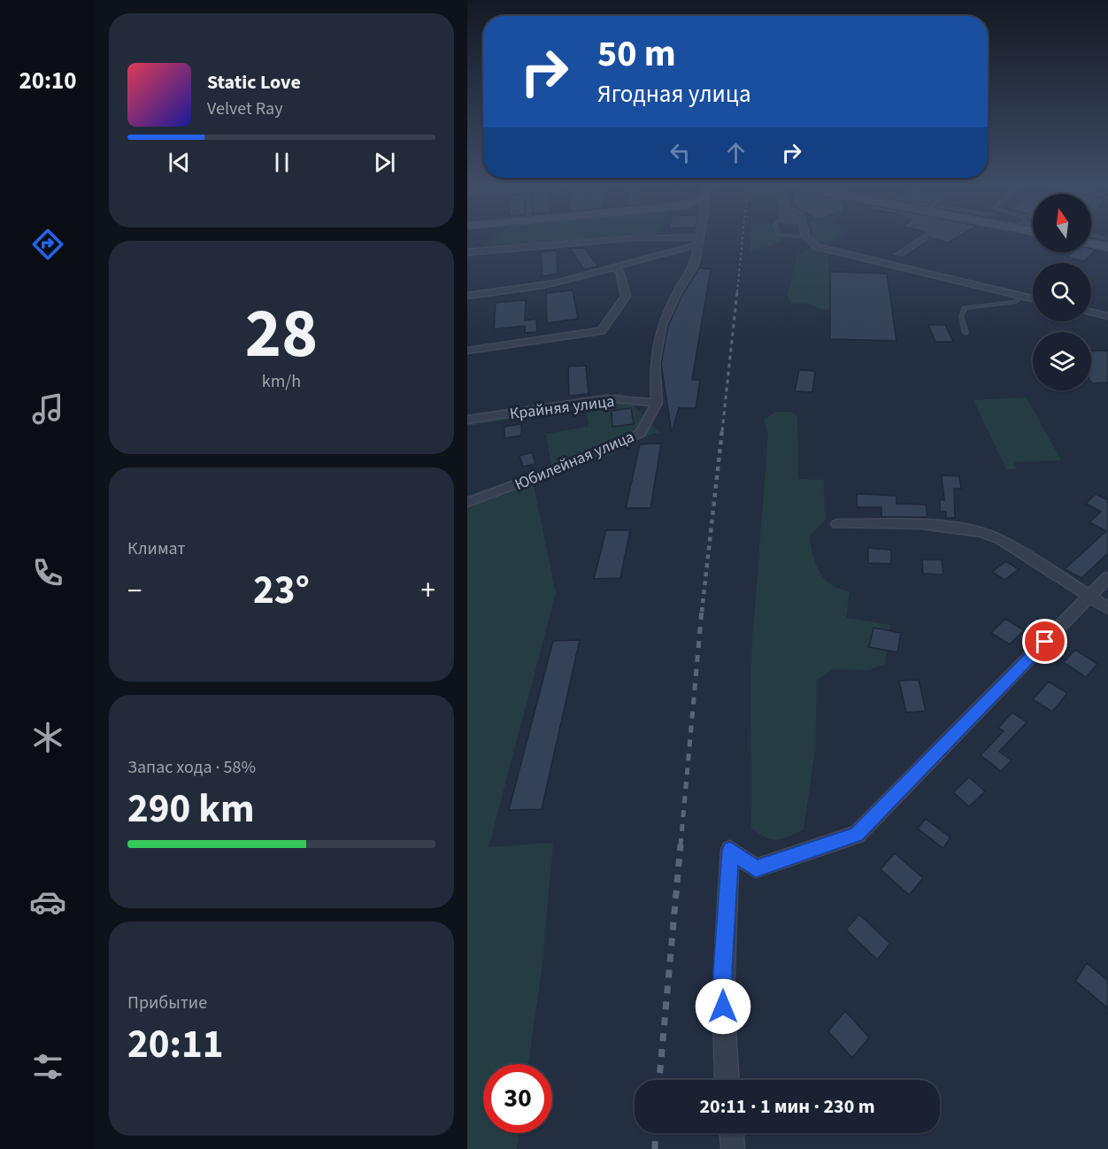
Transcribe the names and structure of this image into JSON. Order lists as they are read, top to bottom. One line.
{"streets":{"street":["Крайняя улица","Юбилейная улица"]},"crossings":[["Крайняя улица","Юбилейная улица"]],"north":"top","page":{"tabs":"20:10","turn":["50 m","Ягодная улица"],"song":["Static Love","Velvet Ray"],"tile":[["28","km/h"],"Климат",["Запас хода · 58%","290 km"],["Прибытие","20:11"]],"heat":["−","23°","+"],"limit":"30","trip":"20:11 · 1 мин · 230 m"}}
